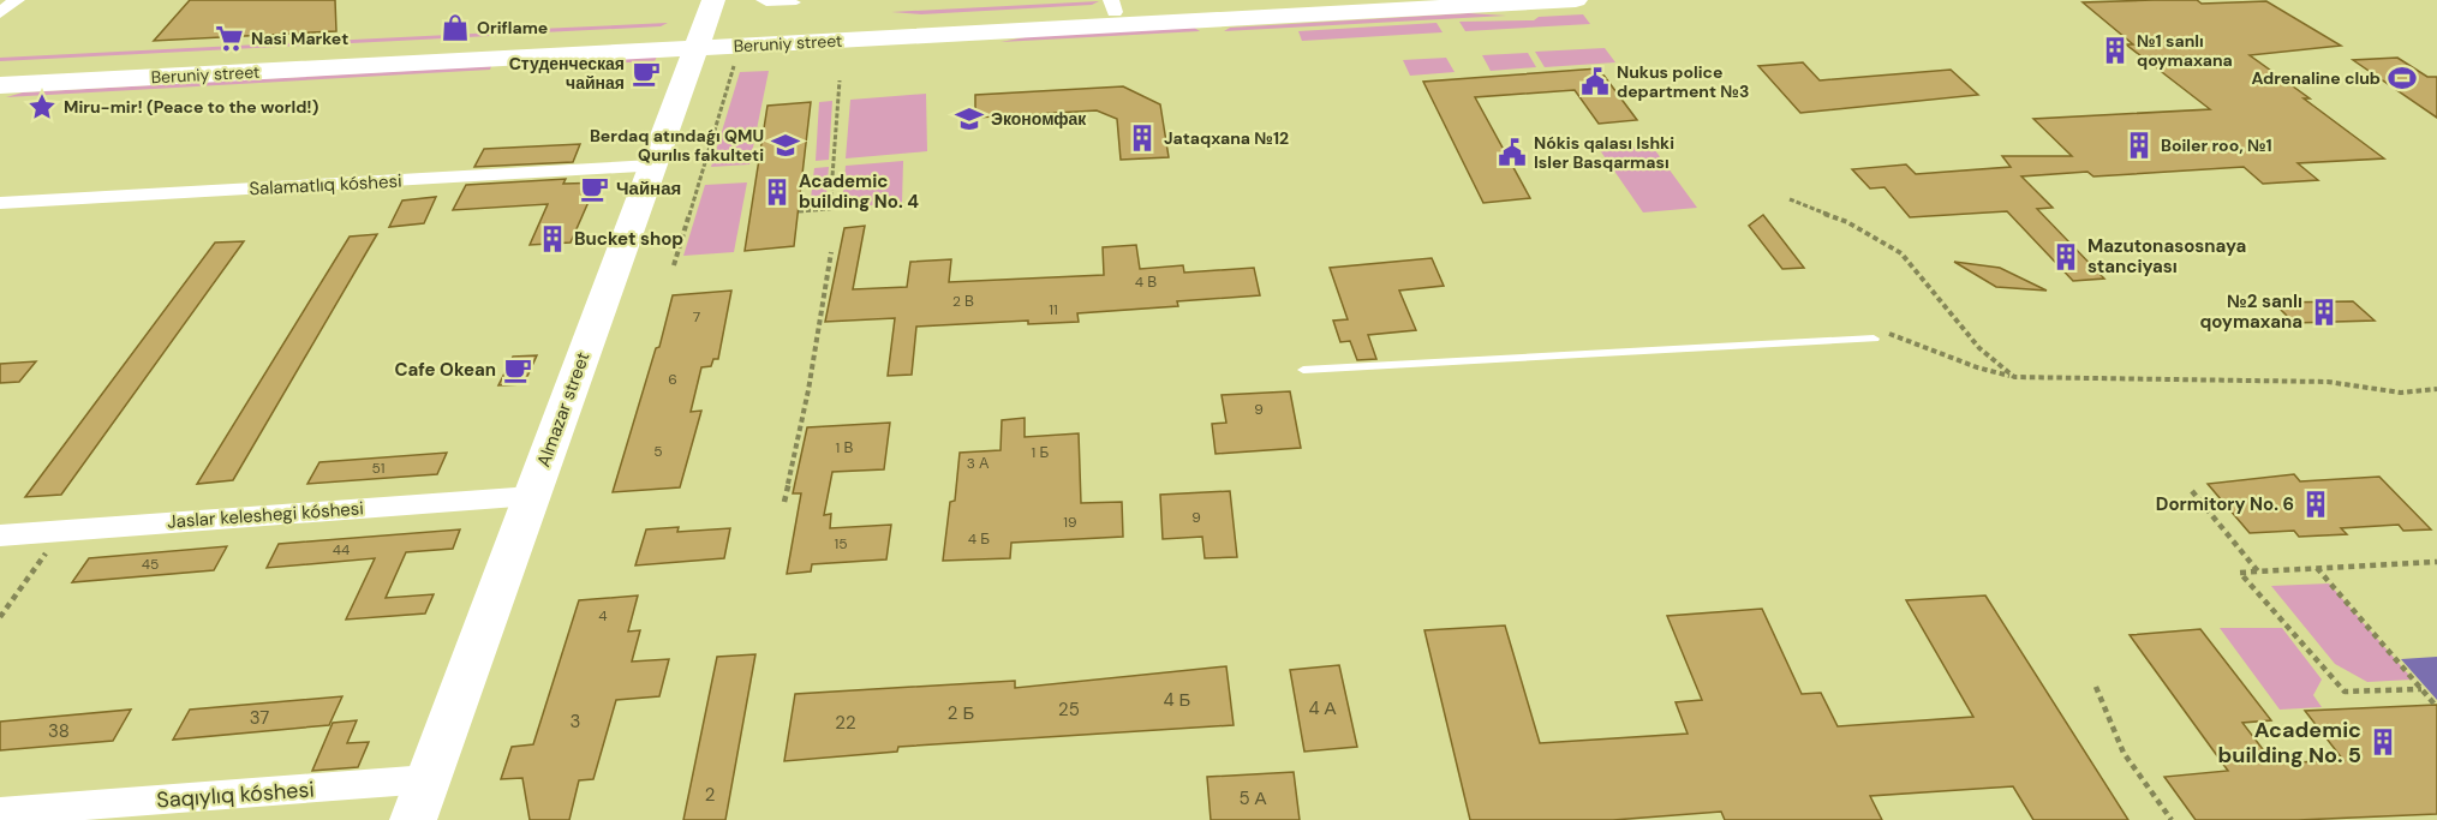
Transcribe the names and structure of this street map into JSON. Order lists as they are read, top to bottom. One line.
{"streets":{"street":["Beruniy street","Salamatlıq kóshesi","Almazar street","Jaslar keleshegi kóshesi","Saqıylıq kóshesi"]},"crossings":[["Beruniy street","Almazar street"],["Salamatlıq kóshesi","Almazar street"],["Almazar street","Jaslar keleshegi kóshesi"],["Almazar street","Saqıylıq kóshesi"]],"places":{"shop":["Oriflame"],"supermarket":["Nasi Market"],"building":["№1 sanlı qoymaxana","Jataqxana №12","Boiler roo, №1","Academic building No. 4","Bucket shop","Mazutonasosnaya stanciyası","№2 sanlı qoymaxana","Dormitory No. 6","Academic building No. 5"],"cafe":["Студенческая чайная","Чайная","Cafe Okean"],"sports":["Adrenaline club"],"public building":["Nukus police department №3","Nókis qalası Ishki Isler Basqarması"],"place":["Miru-mir! (Peace to the world!)"],"school or university":["Экономфак","Berdaq atındaǵı QMU Qurılıs fakulteti"]},"house_numbers":["4 В","2 В","11","7","6","9","1 В","5","1 Б","3 А","51","9","19","4 Б","15","44","45","4","4 Б","4 А","25","2 Б","37","3","22","38","2","5 А"]}
